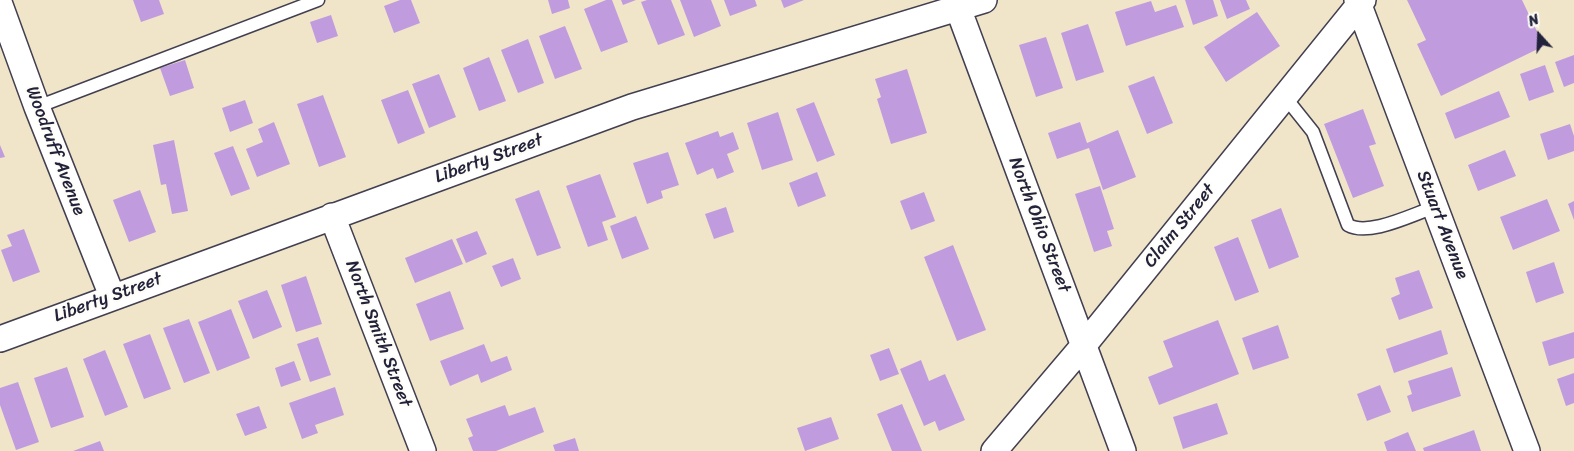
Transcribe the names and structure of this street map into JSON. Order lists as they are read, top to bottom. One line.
{"streets":{"street":["Woodruff Avenue","Liberty Street","North Ohio Street","Stuart Avenue","Claim Street","North Smith Street"]},"crossings":[["Woodruff Avenue","Liberty Street"],["Liberty Street","North Ohio Street"],["Liberty Street","North Smith Street"],["North Ohio Street","Claim Street"],["Stuart Avenue","Claim Street"]],"north":"top"}
